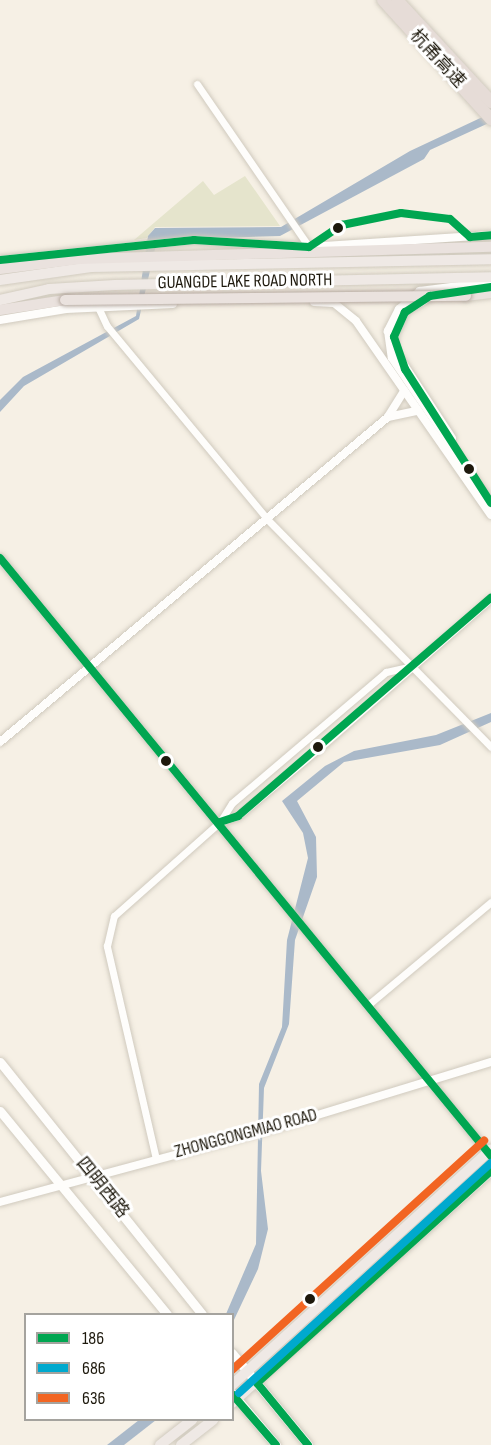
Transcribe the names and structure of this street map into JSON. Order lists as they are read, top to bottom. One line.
{"streets":{"highway":["杭甬高速"],"main road":["GUANGDE LAKE ROAD NORTH","四明西路"],"street":["ZHONGGONGMIAO ROAD"]},"crossings":[["ZHONGGONGMIAO ROAD","四明西路"]],"lines":["transit line 186","transit line 636","transit line 686"],"legend":["186","686","636"]}
